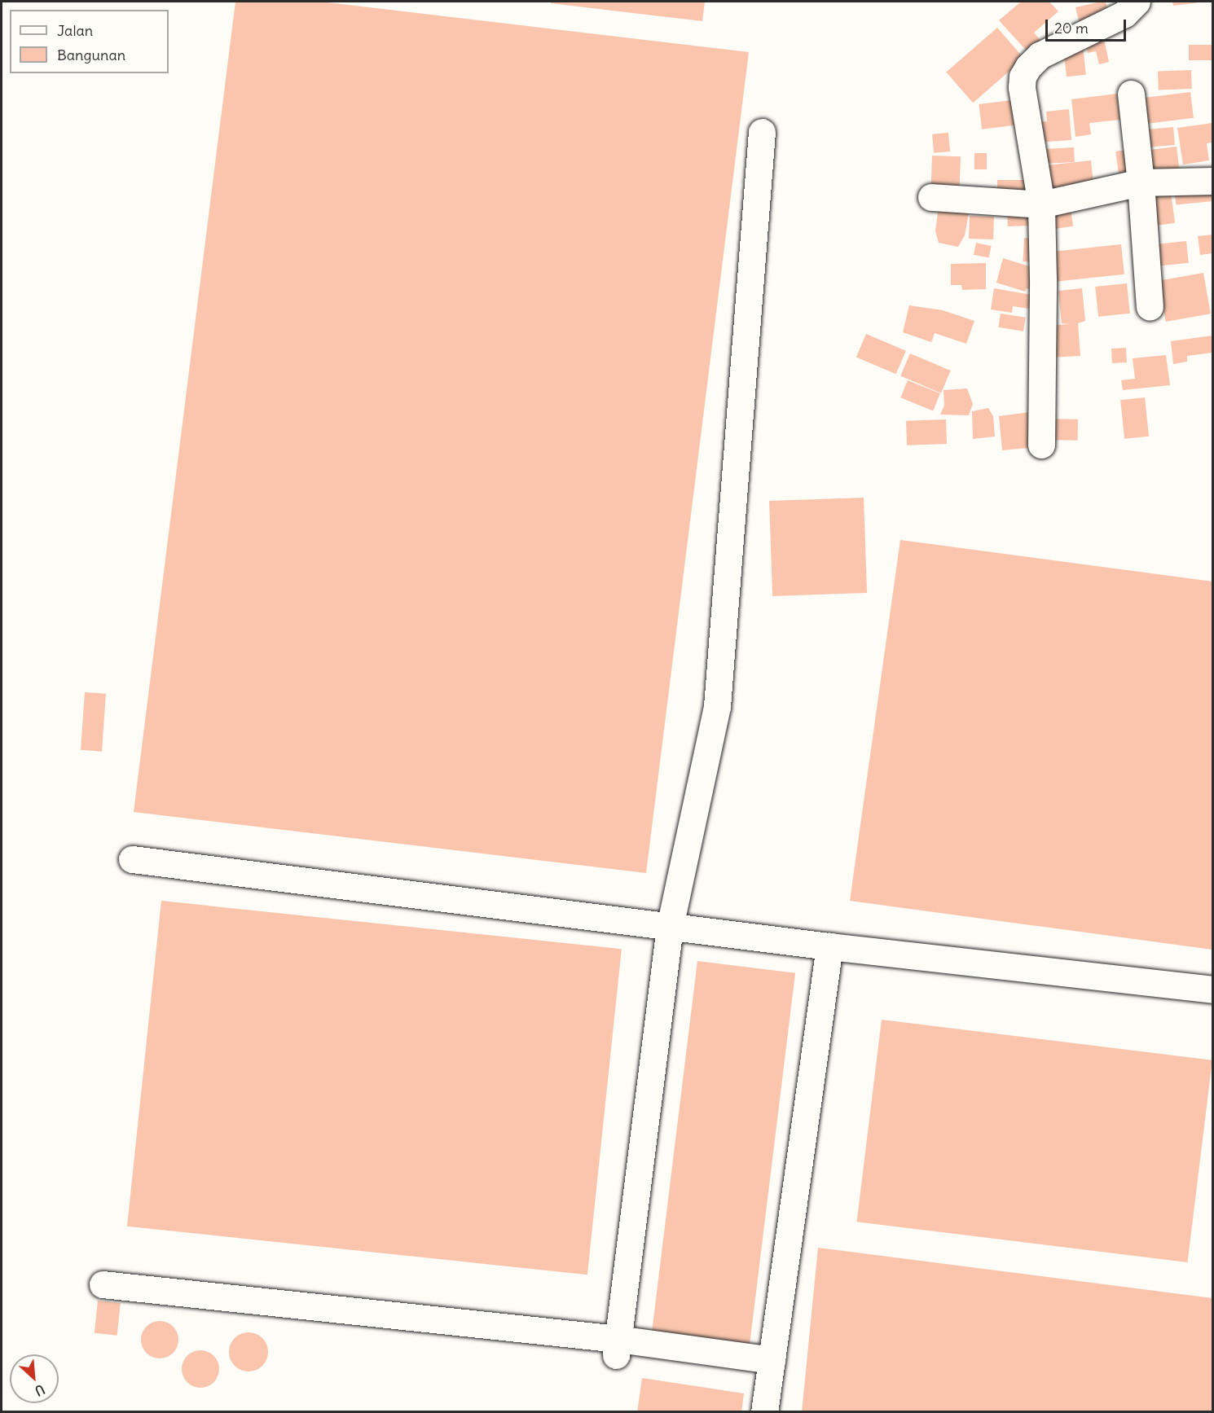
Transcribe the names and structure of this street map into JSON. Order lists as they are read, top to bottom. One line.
{"legend":["Jalan","Bangunan"],"scale_bar":"20 m","north":"bottom right"}
